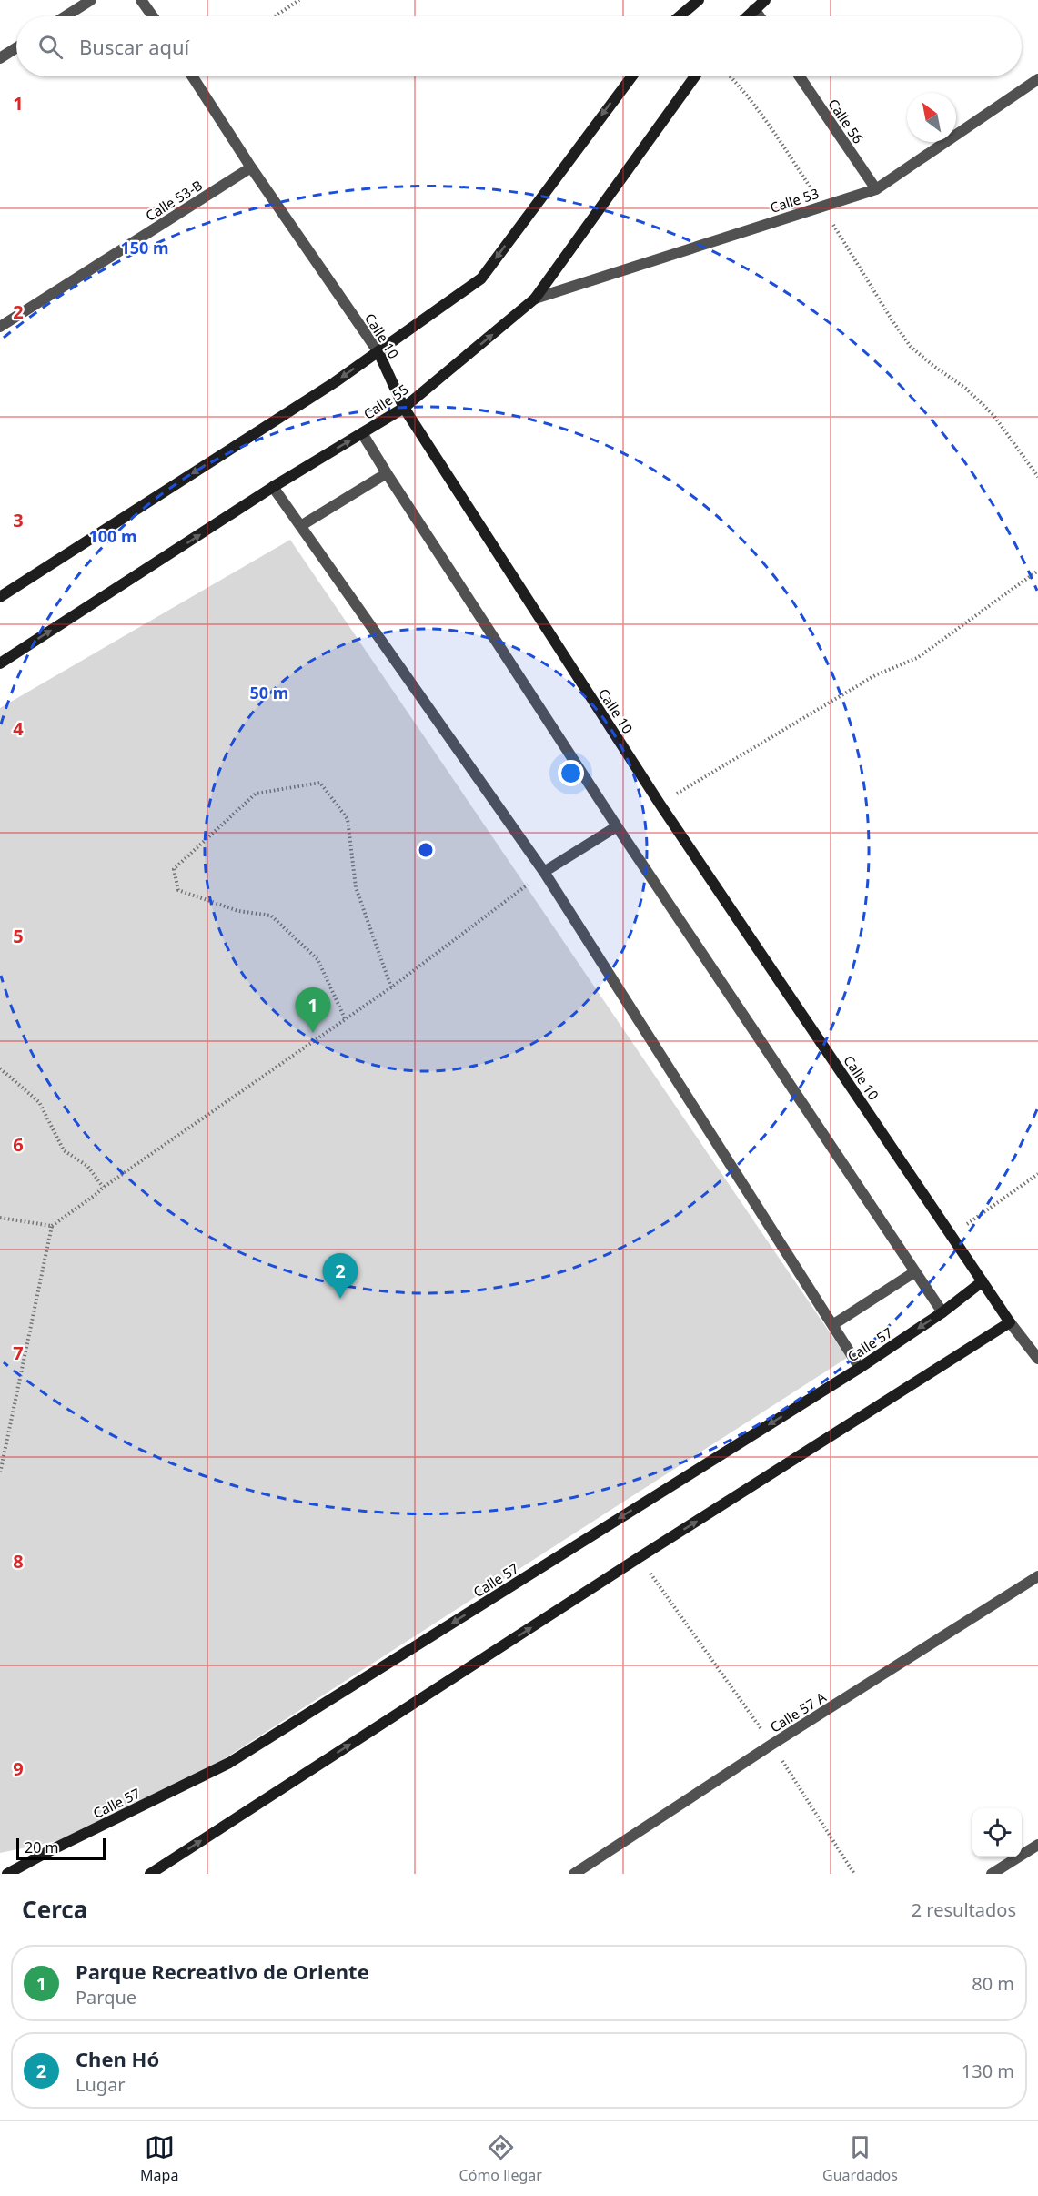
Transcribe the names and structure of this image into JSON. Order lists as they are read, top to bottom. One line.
{"streets":{"street":["Calle 56","Calle 53-B","Calle 53","Calle 10","Calle 55","Calle 57","Calle 57 A"]},"crossings":[["Calle 56","Calle 53"],["Calle 53-B","Calle 10"],["Calle 53","Calle 55"],["Calle 10","Calle 55"],["Calle 10","Calle 57"]],"scale_bar":"20 m","north":"top left","page":{"search":"Buscar aquí","pins":["1","2"],"scale":"20 m","heading":["Cerca","2 resultados"],"list":[{"mark":"1","name":"Parque Recreativo de Oriente","note":"Parque","value":"80 m"},{"mark":"2","name":"Chen Hó","note":"Lugar","value":"130 m"}],"nav":["Mapa","Cómo llegar","Guardados"]},"grid":{"rows":["1","2","3","4","5","6","7","8","9"]},"rings":["150 m","100 m","50 m"]}
